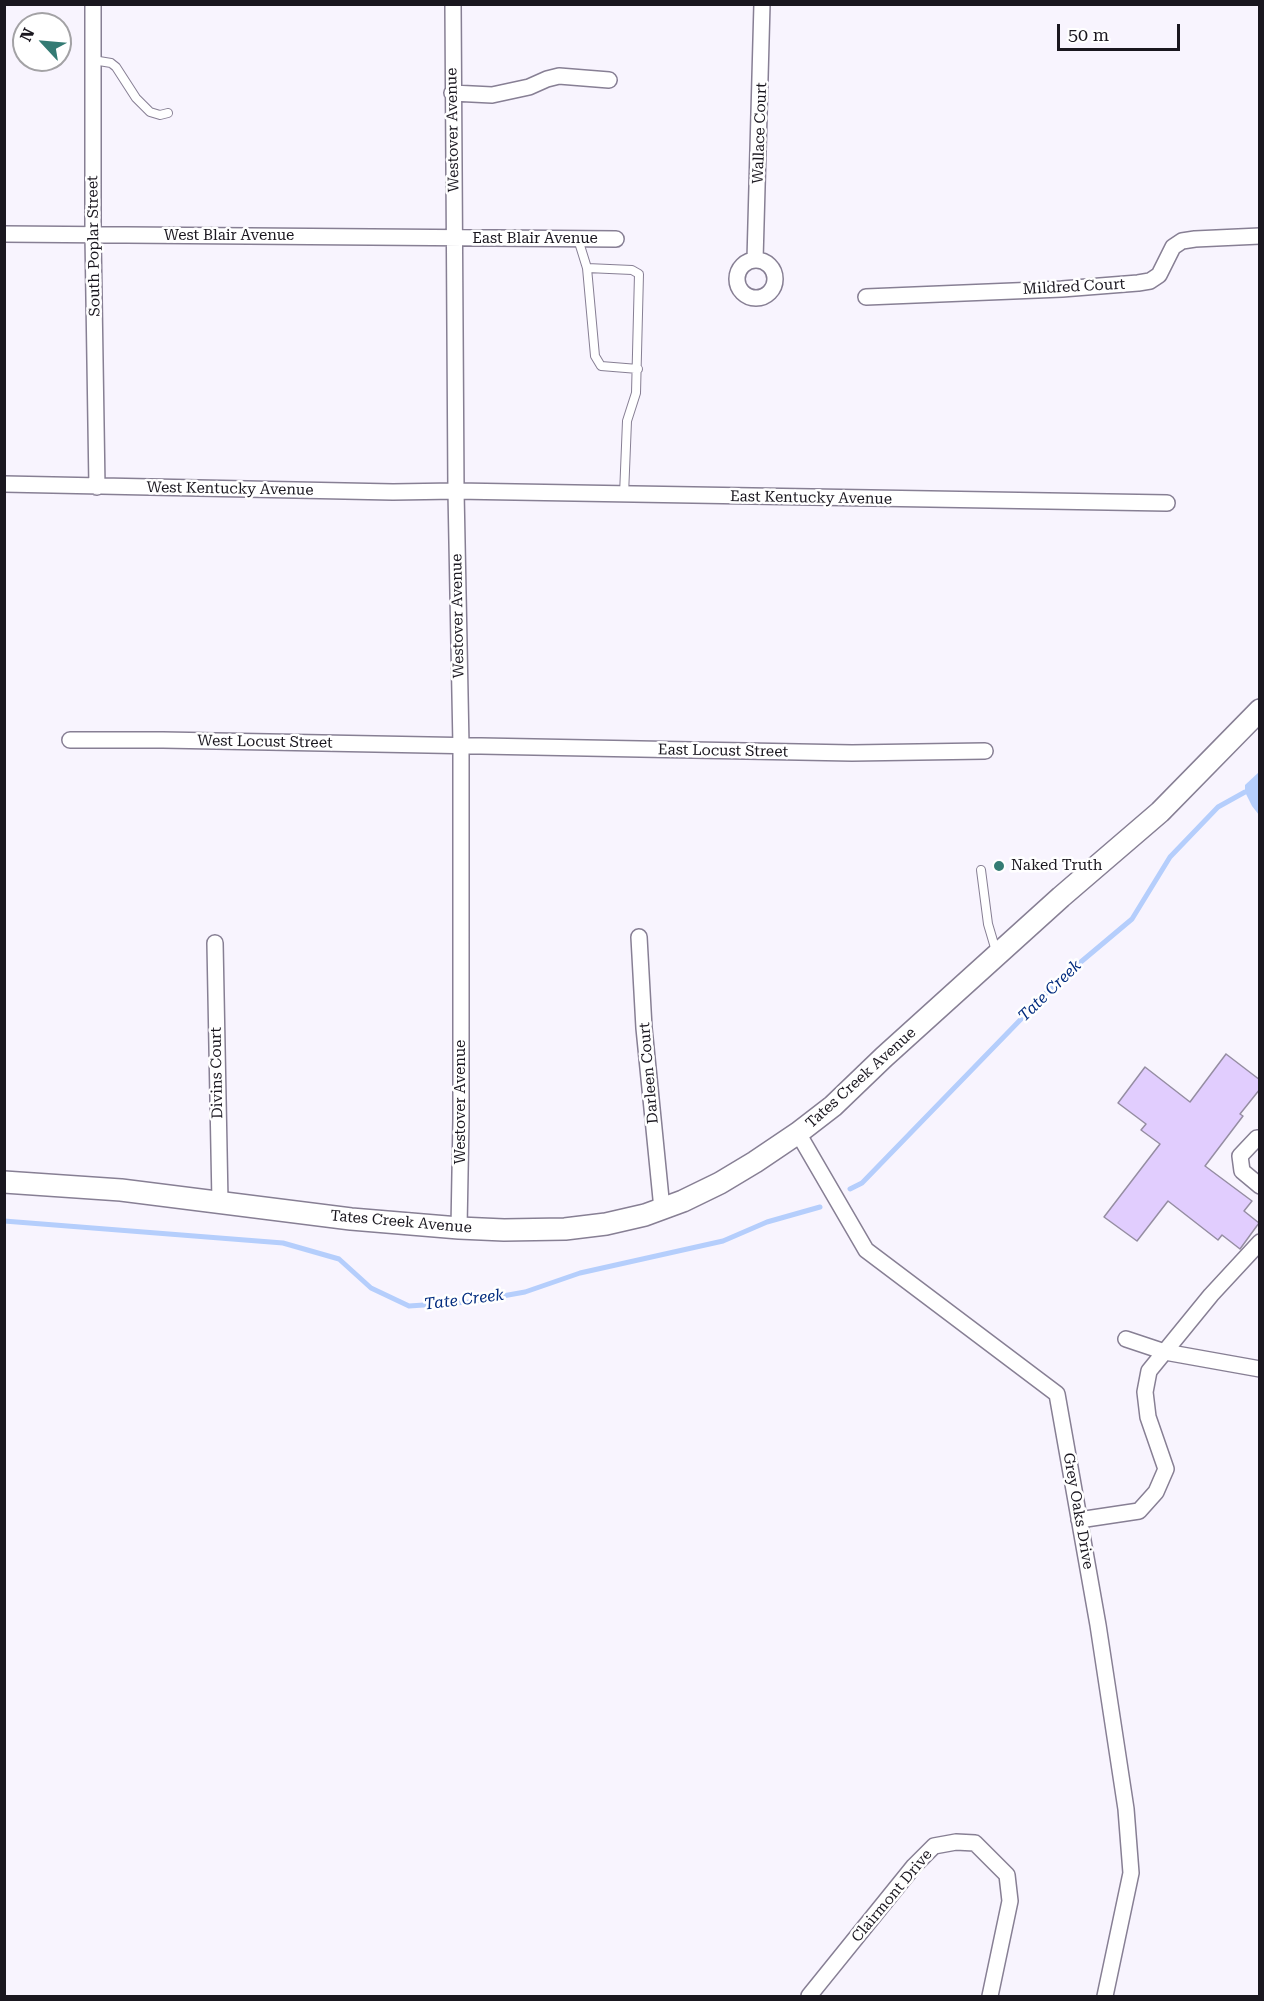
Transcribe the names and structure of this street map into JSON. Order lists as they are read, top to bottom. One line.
{"streets":{"main road":["Tates Creek Avenue"],"street":["Westover Avenue","Wallace Court","West Blair Avenue","East Blair Avenue","South Poplar Street","Mildred Court","West Kentucky Avenue","East Kentucky Avenue","West Locust Street","East Locust Street","Divins Court","Darleen Court","Grey Oaks Drive","Clairmont Drive"]},"crossings":[["Westover Avenue","West Blair Avenue"],["Westover Avenue","East Blair Avenue"],["Westover Avenue","West Kentucky Avenue"],["Westover Avenue","East Kentucky Avenue"],["Westover Avenue","West Locust Street"],["Westover Avenue","East Locust Street"],["Westover Avenue","Tates Creek Avenue"],["West Blair Avenue","East Blair Avenue"],["West Blair Avenue","South Poplar Street"],["South Poplar Street","West Kentucky Avenue"],["West Kentucky Avenue","East Kentucky Avenue"],["West Locust Street","East Locust Street"],["Divins Court","Tates Creek Avenue"],["Darleen Court","Tates Creek Avenue"],["Tates Creek Avenue","Grey Oaks Drive"]],"water":["Tate Creek"],"places":["Naked Truth"],"scale_bar":"50 m","north":"top left"}
